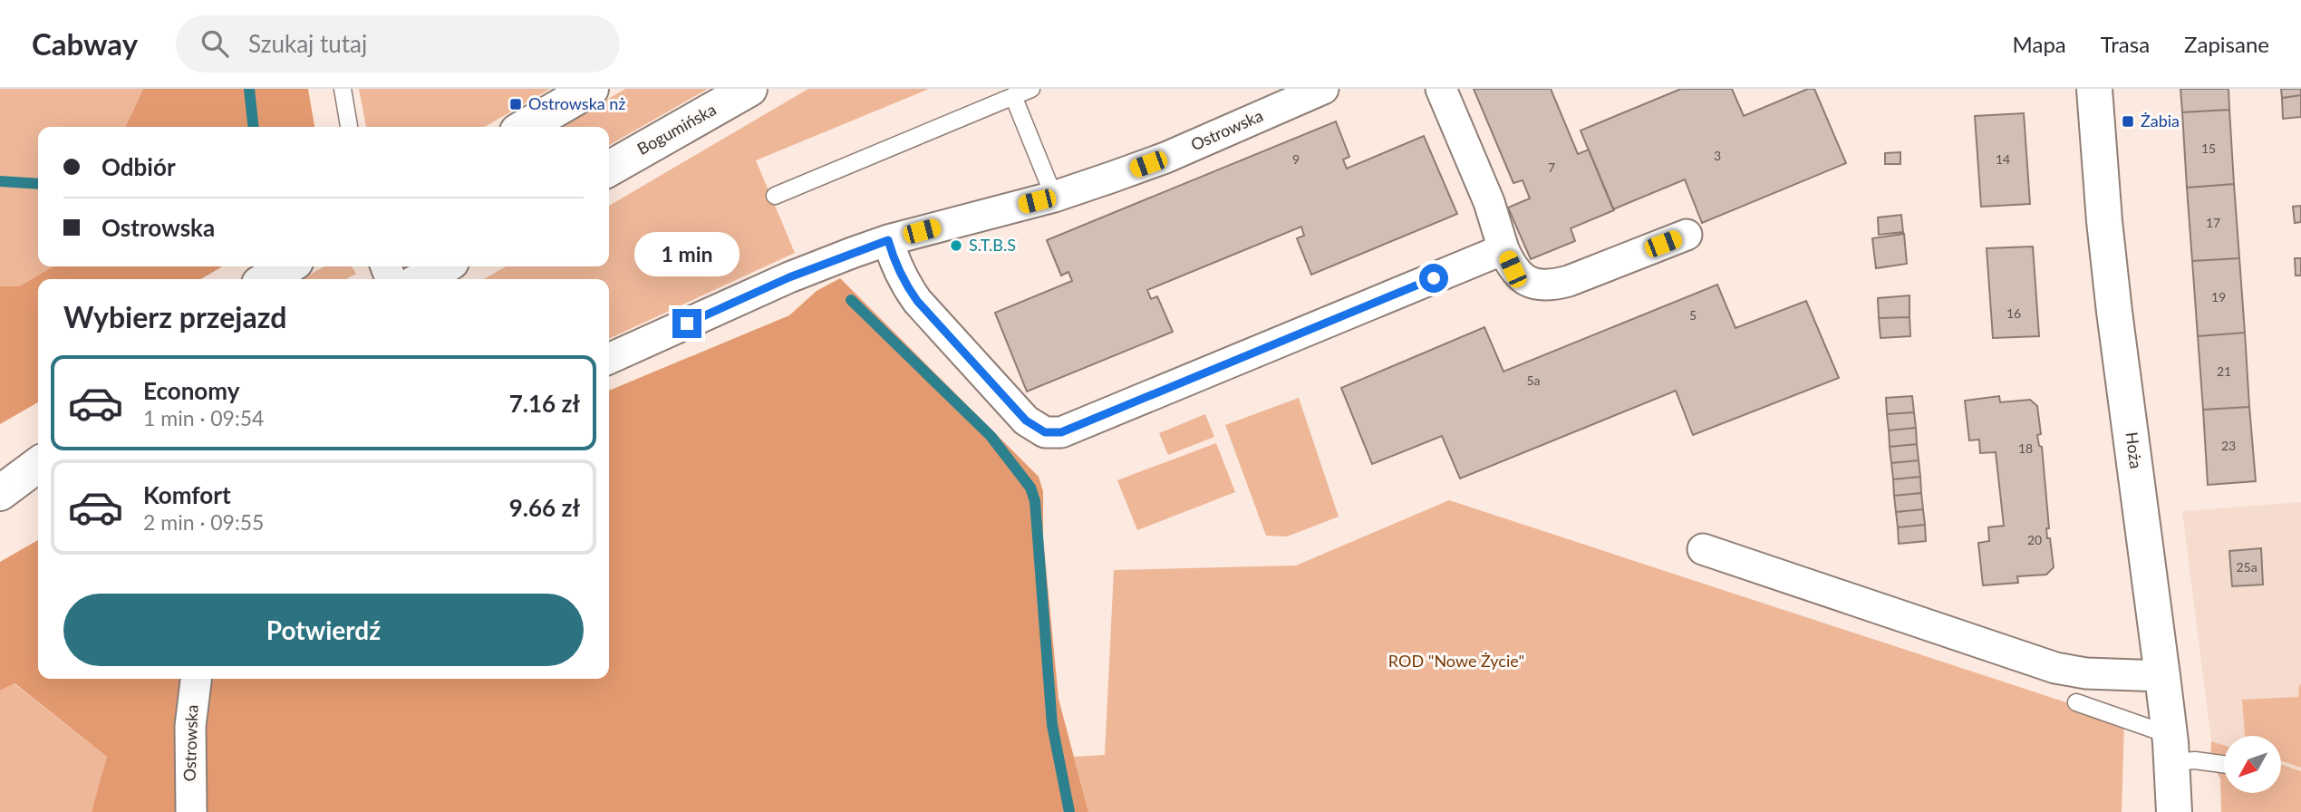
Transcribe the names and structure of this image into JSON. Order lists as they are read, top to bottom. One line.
{"streets":{"street":["Bogumińska","Ostrowska","Hoża"]},"parks":["ROD \"Nowe Życie\""],"places":{"transit":["Ostrowska nż","Żabia"],"other":["S.T.B.S"]},"house_numbers":["15","3","9","14","7","17","19","16","5","21","5a","23","18","20","25a"],"north":"bottom left","page":{"header":"Cabway","search":"Szukaj tutaj","nav":["Mapa","Trasa","Zapisane"],"banner":["Odbiór","Ostrowska"],"bubble":"1 min","heading":"Wybierz przejazd","list":[{"name":"Economy","note":"1 min · 09:54","value":"7.16 zł"},{"name":"Komfort","note":"2 min · 09:55","value":"9.66 zł"}],"buttons":"Potwierdź"}}
